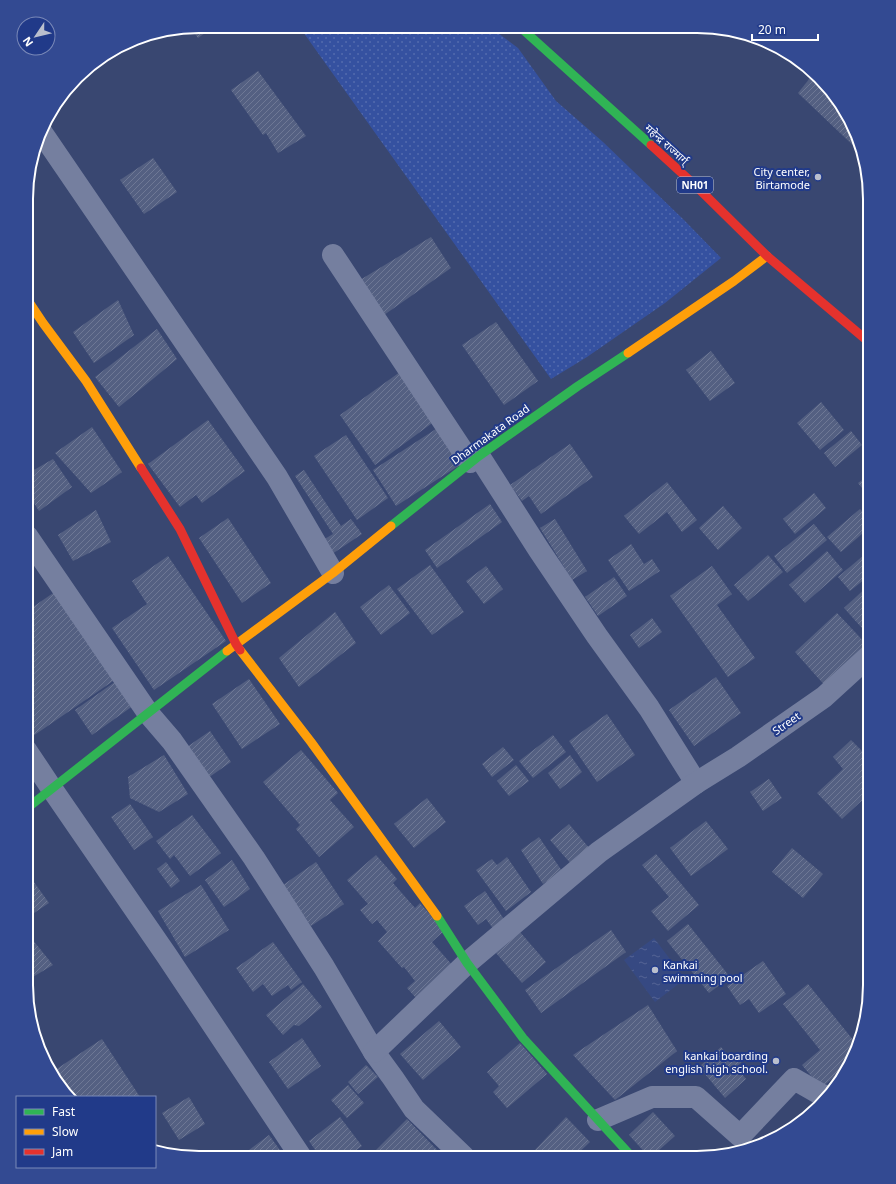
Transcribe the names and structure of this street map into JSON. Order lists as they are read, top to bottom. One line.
{"streets":{"main road":["महेन्द्र राज्मार्ग्","NH01","Dharmakata Road"],"street":["Street"]},"crossings":[["महेन्द्र राज्मार्ग्","Dharmakata Road"]],"places":["City center, Birtamode","Kankai swimming pool","kankai boarding english high school."],"legend":["Fast","Slow","Jam"],"scale_bar":"20 m","north":"bottom left"}
